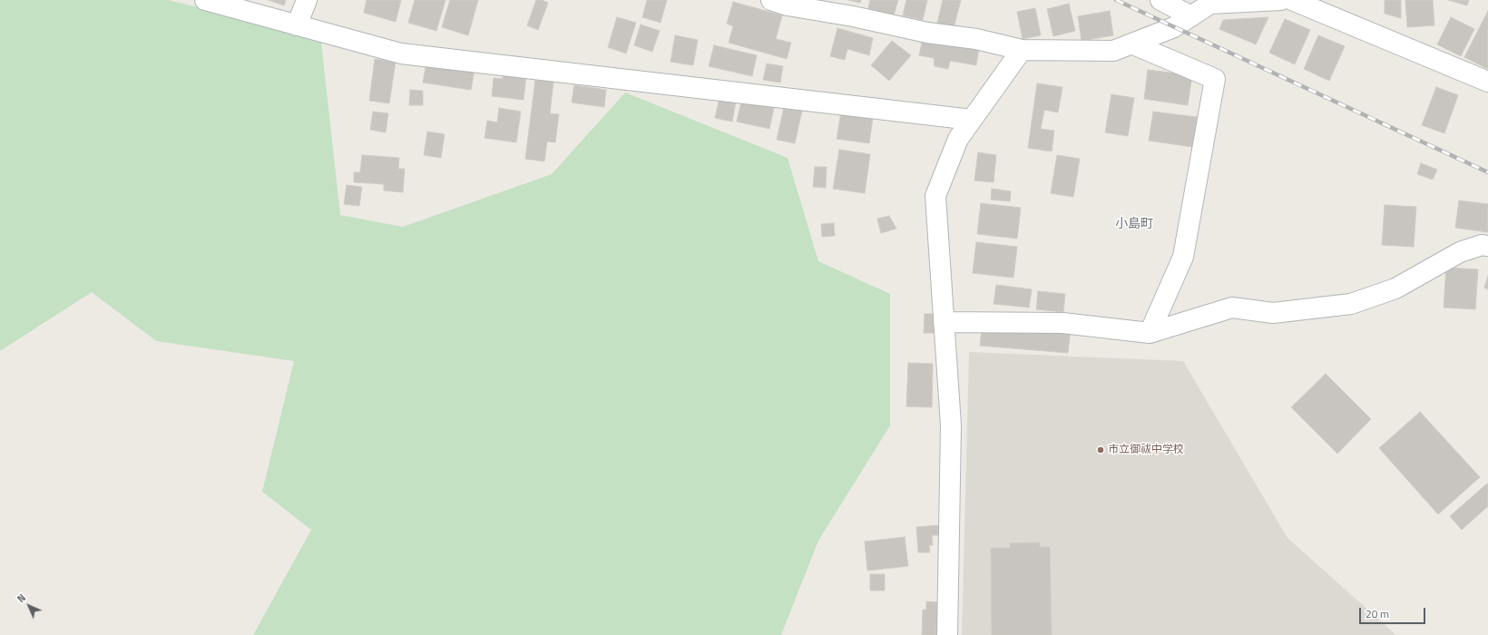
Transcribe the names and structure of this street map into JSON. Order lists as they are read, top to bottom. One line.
{"districts":["小島町"],"places":["市立御祓中学校"],"scale_bar":"20 m","north":"top left"}
